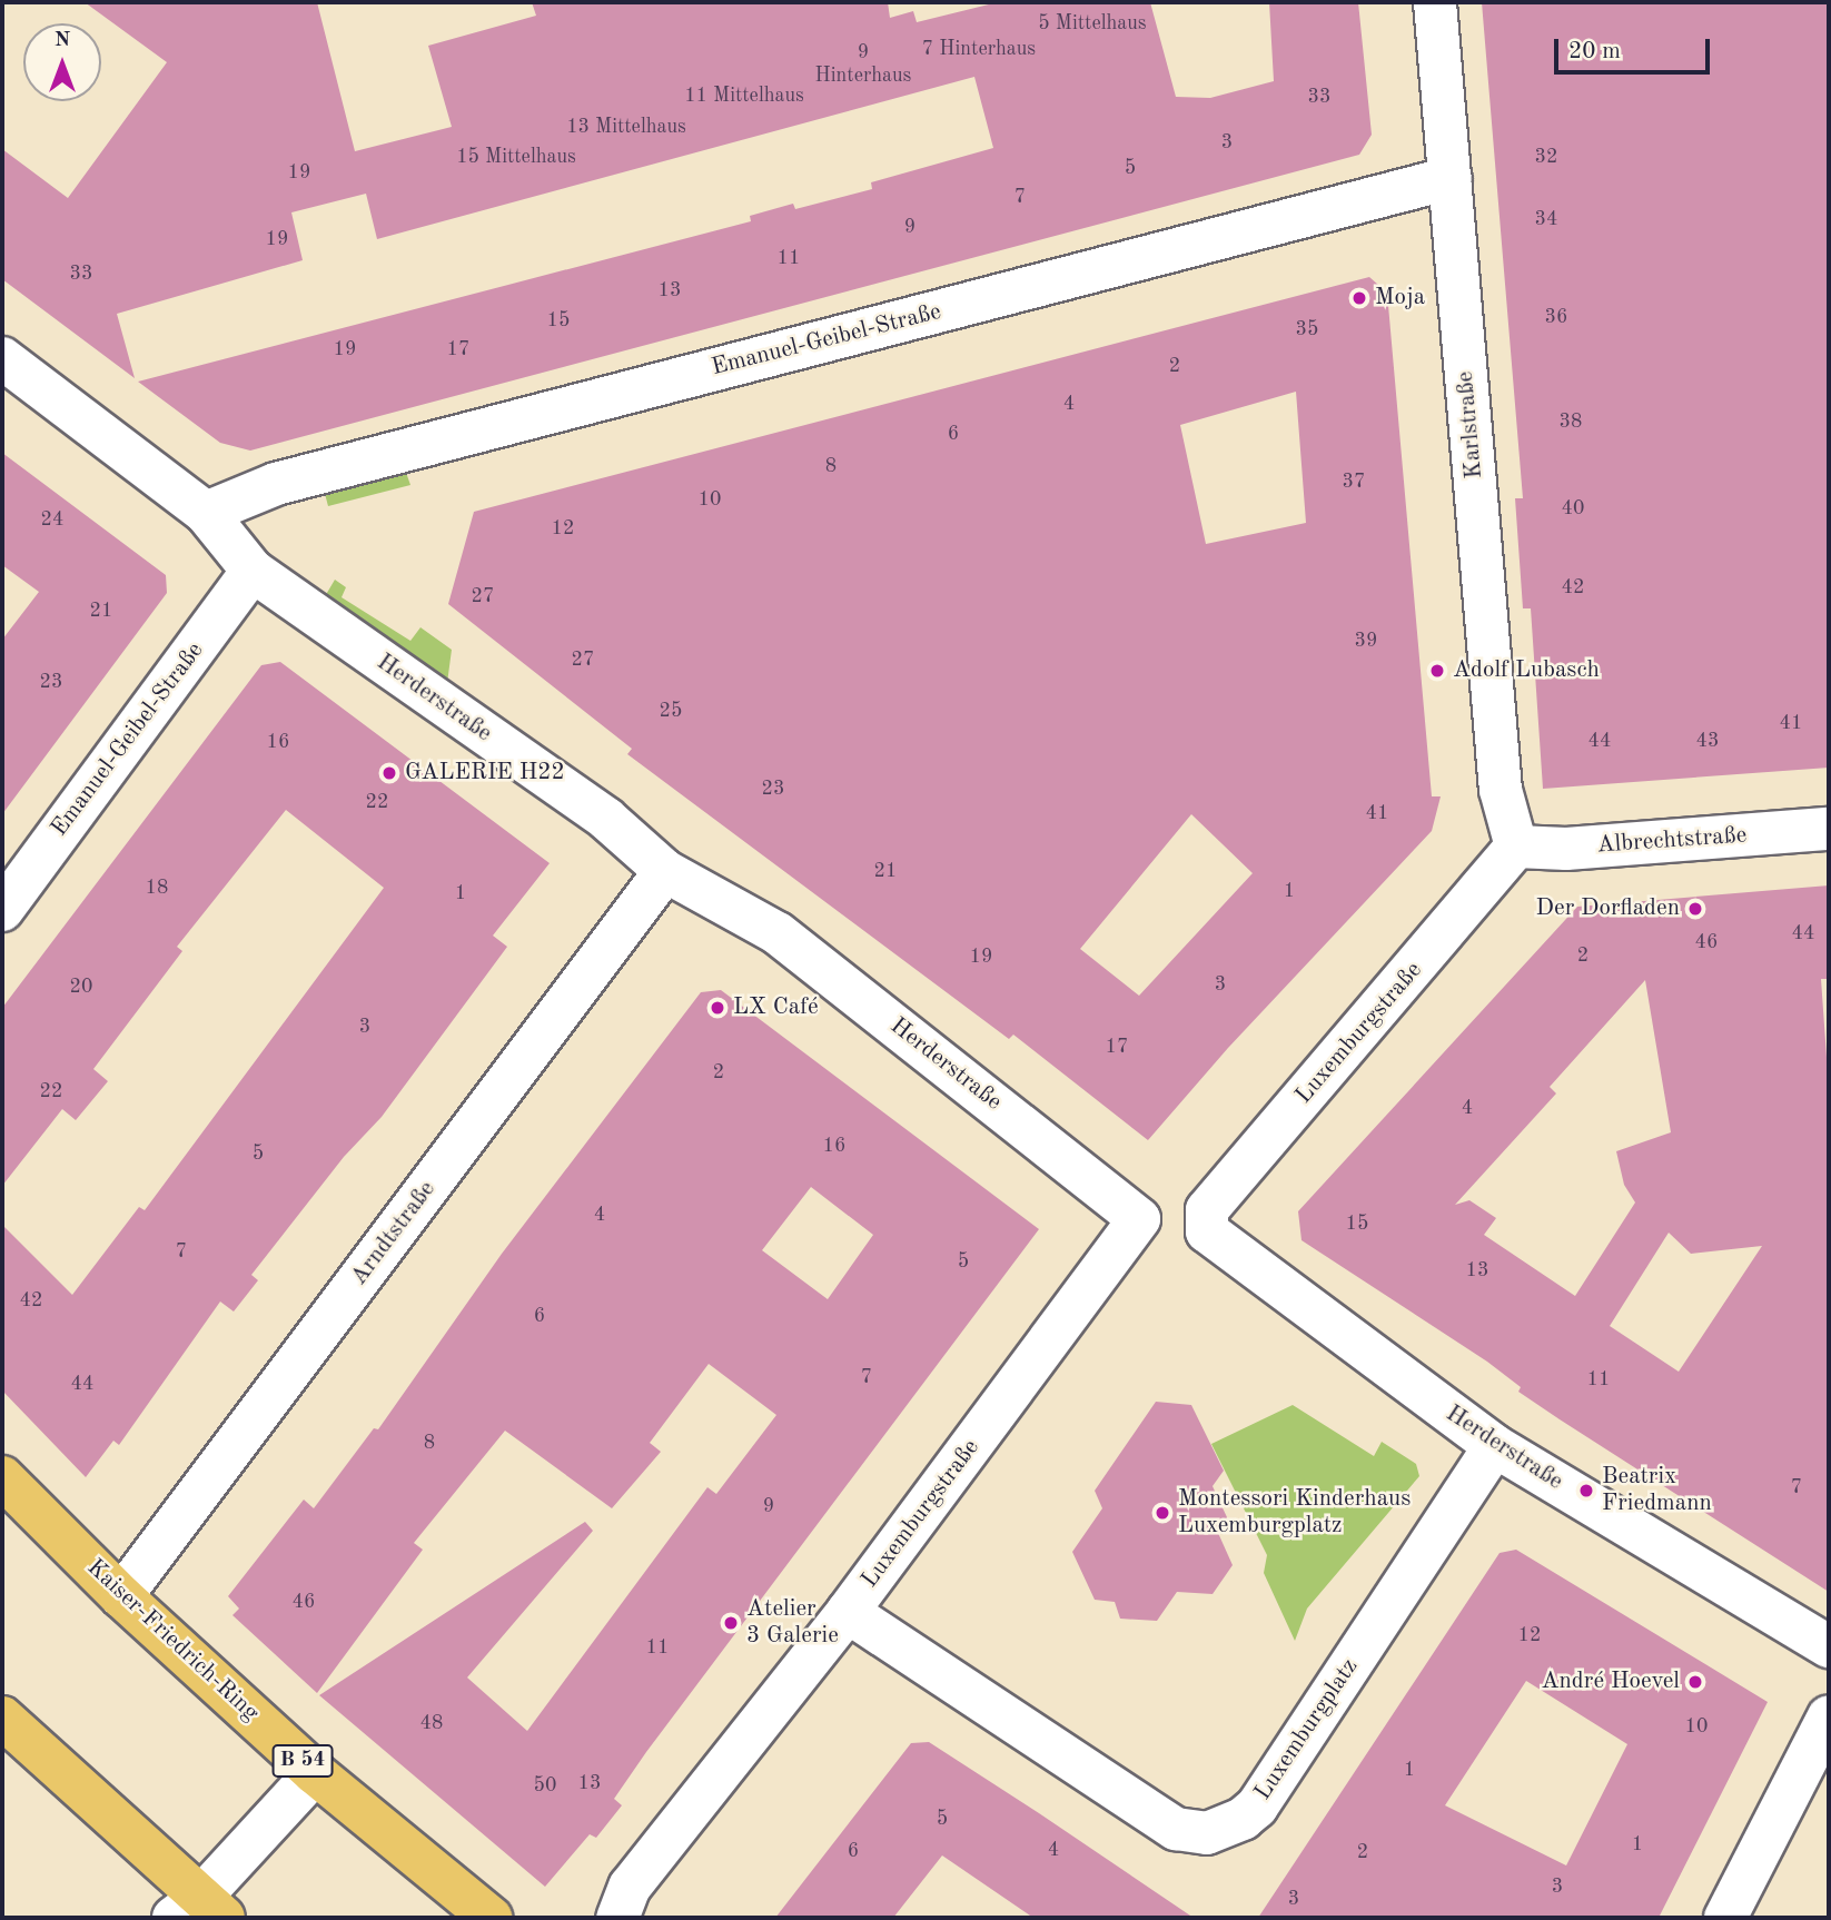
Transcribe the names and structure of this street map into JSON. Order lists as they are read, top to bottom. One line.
{"streets":{"main road":["Kaiser-Friedrich-Ring","B 54"],"street":["Emanuel-Geibel-Straße","Karlstraße","Herderstraße","Albrechtstraße","Luxemburgstraße","Arndtstraße","Luxemburgplatz"]},"crossings":[["Emanuel-Geibel-Straße","Karlstraße"],["Emanuel-Geibel-Straße","Herderstraße"],["Karlstraße","Albrechtstraße"],["Karlstraße","Luxemburgstraße"],["Herderstraße","Luxemburgstraße"],["Herderstraße","Arndtstraße"],["Herderstraße","Luxemburgplatz"],["Albrechtstraße","Luxemburgstraße"],["Luxemburgstraße","Luxemburgplatz"],["Arndtstraße","Kaiser-Friedrich-Ring"]],"places":["Moja","Adolf Lubasch","GALERIE H22","Der Dorfladen","LX Café","Beatrix Friedmann","Montessori Kinderhaus Luxemburgplatz","Atelier 3 Galerie","André Hoevel"],"house_numbers":["5 Mittelhaus","7 Hinterhaus","9 Hinterhaus","11 Mittelhaus","33","13 Mittelhaus","3","15 Mittelhaus","32","5","19","7","34","9","19","11","33","13","36","15","35","19","17","2","4","38","6","8","37","10","40","24","12","42","27","21","39","27","23","25","41","44","43","16","23","22","41","21","18","1","1","44","46","2","19","3","20","3","17","2","22","4","16","5","4","15","7","5","13","42","6","7","11","44","8","7","9","46","12","11","48","10","1","13","50","5","1","4","6","2","3","3"],"scale_bar":"20 m","north":"top"}
